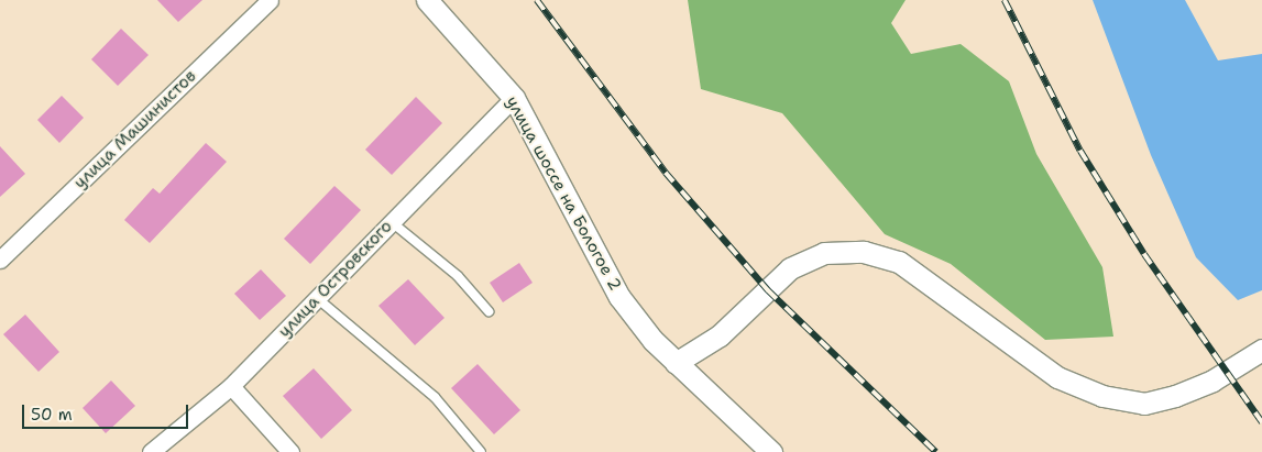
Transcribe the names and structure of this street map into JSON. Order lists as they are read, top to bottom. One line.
{"streets":{"street":["улица Машинистов","улица шоссе на Бологое 2","улица Островского"]},"crossings":[["улица шоссе на Бологое 2","улица Островского"]],"scale_bar":"50 m"}
